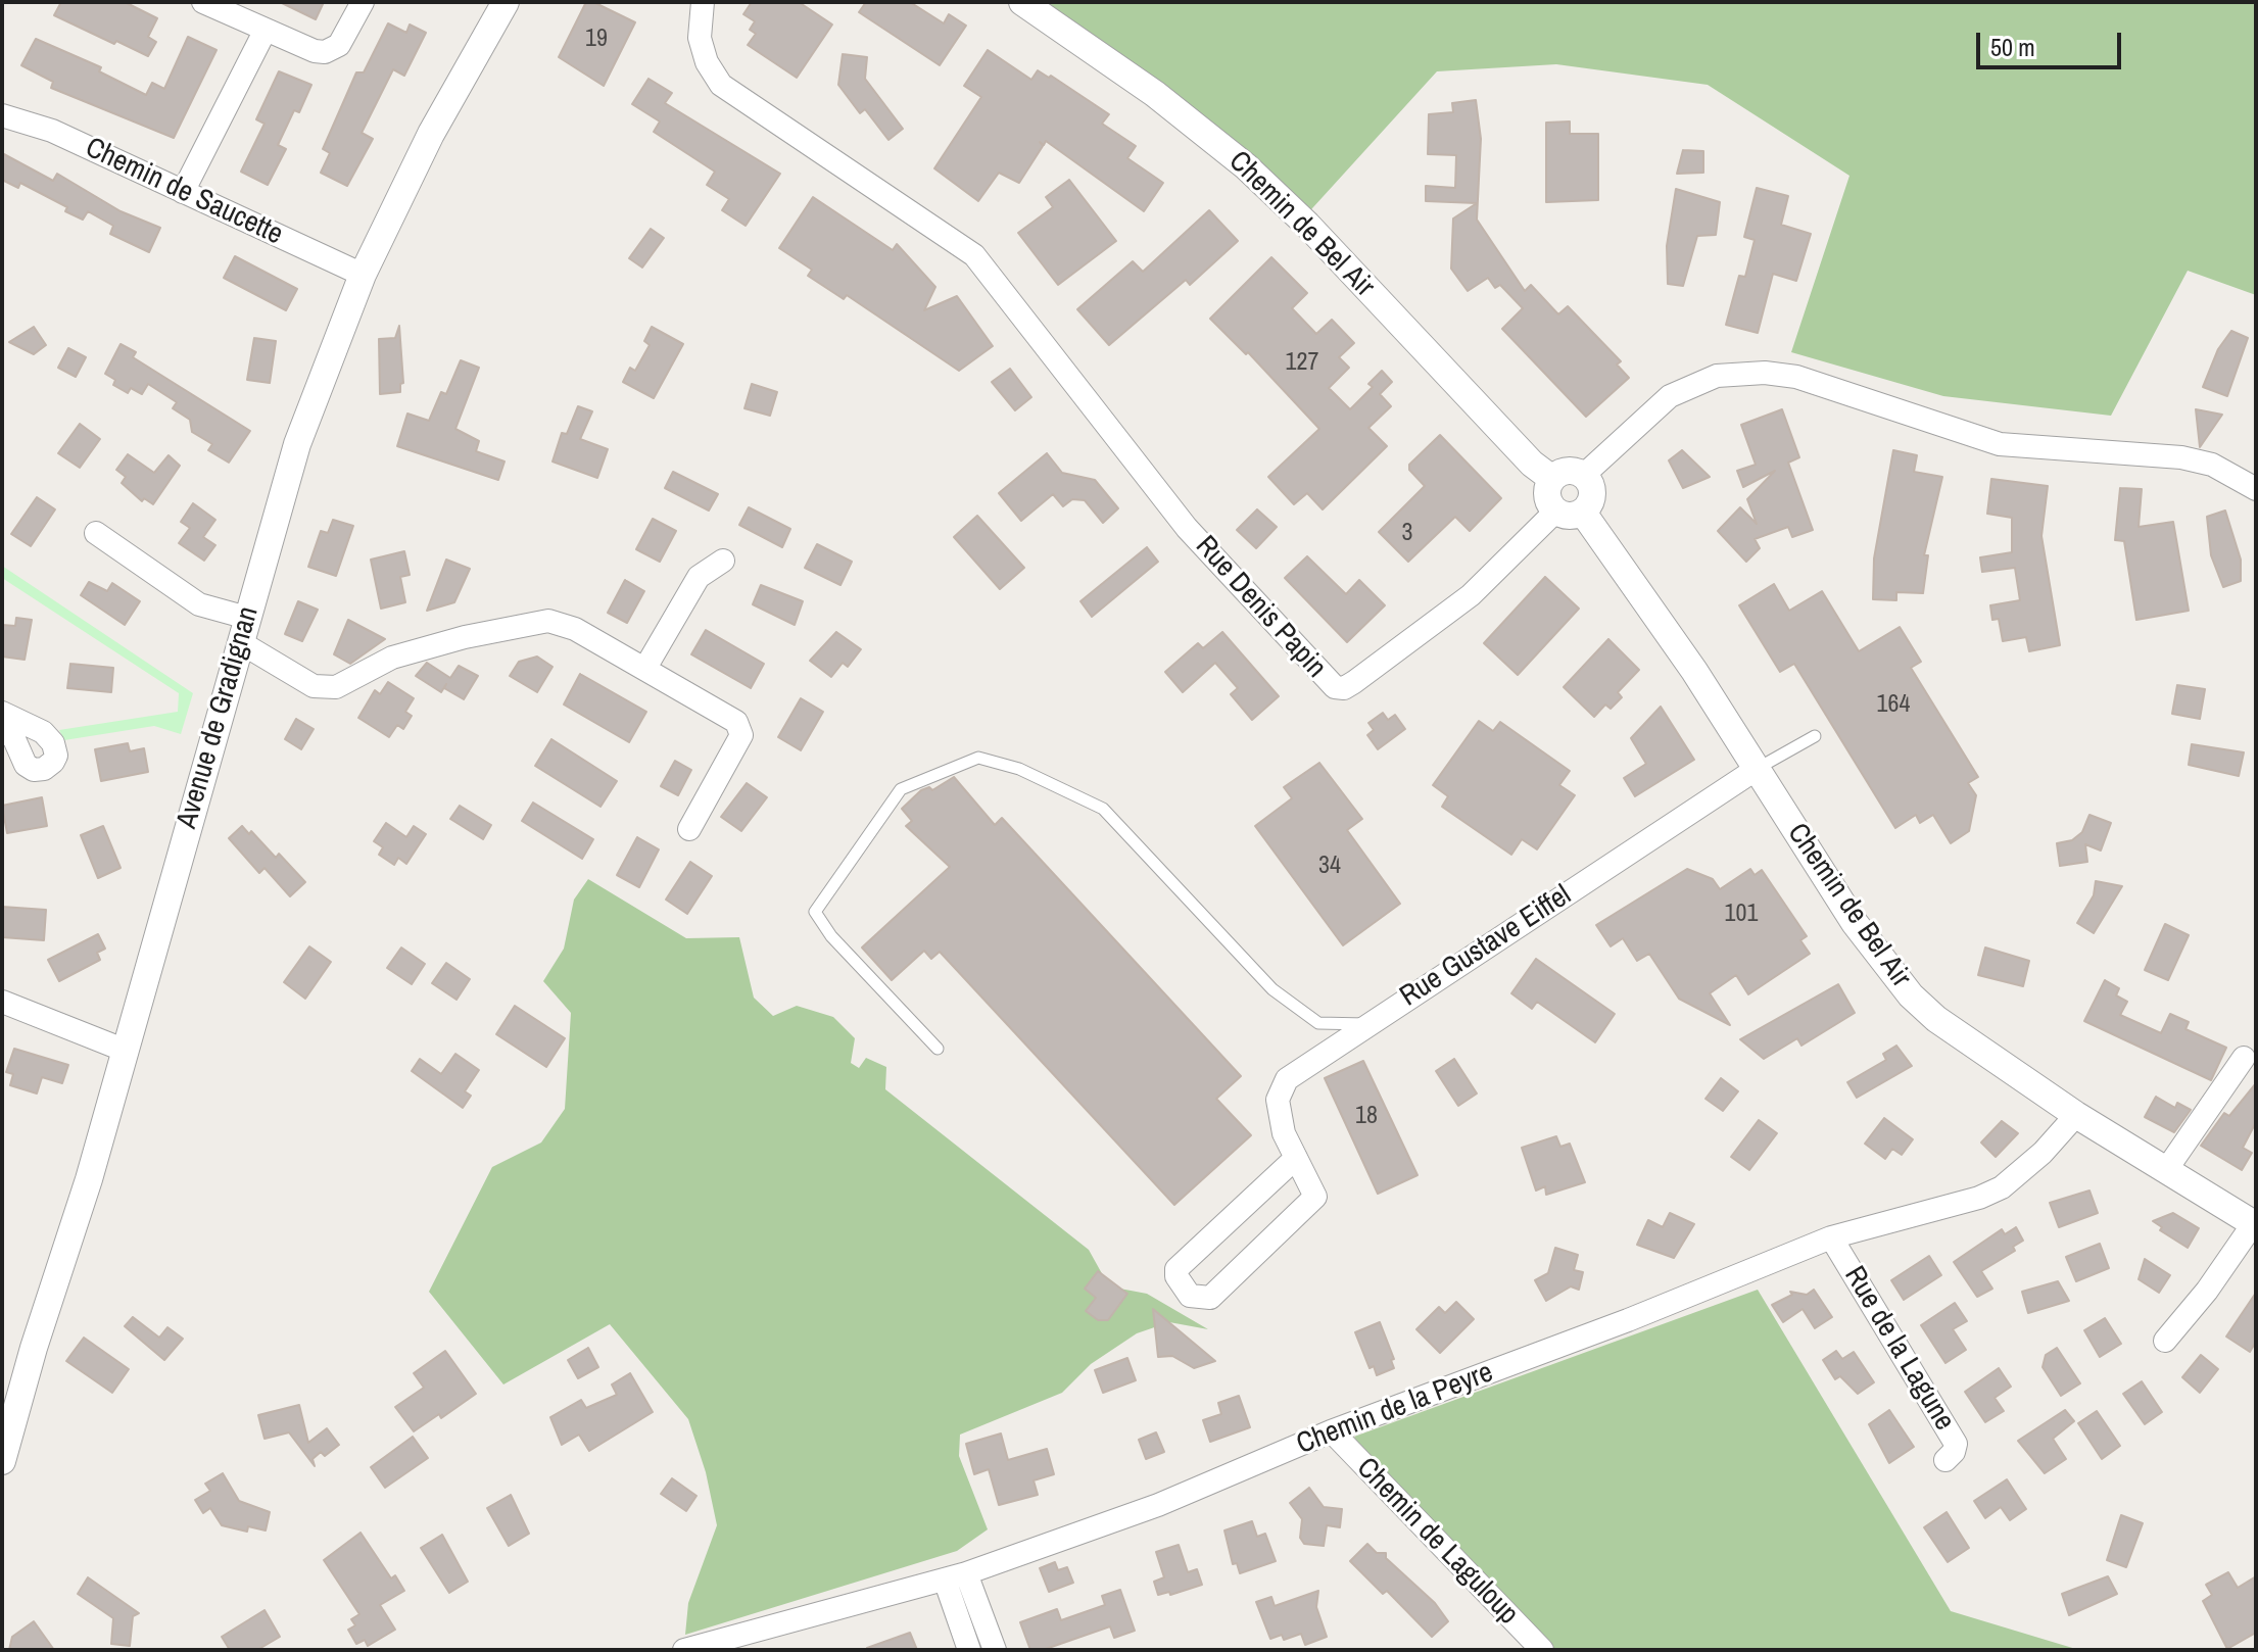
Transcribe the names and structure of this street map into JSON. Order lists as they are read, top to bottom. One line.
{"streets":{"street":["Chemin de Saucette","Chemin de Bel Air","Rue Denis Papin","Avenue de Gradignan","Rue Gustave Eiffel","Rue de la Lagune","Chemin de la Peyre","Chemin de Laguloup"]},"crossings":[["Chemin de Saucette","Avenue de Gradignan"],["Chemin de Bel Air","Rue Denis Papin"],["Chemin de Bel Air","Rue Gustave Eiffel"],["Chemin de Bel Air","Chemin de la Peyre"],["Rue de la Lagune","Chemin de la Peyre"],["Chemin de la Peyre","Chemin de Laguloup"]],"house_numbers":["19","127","3","164","34","101","18"],"scale_bar":"50 m"}
